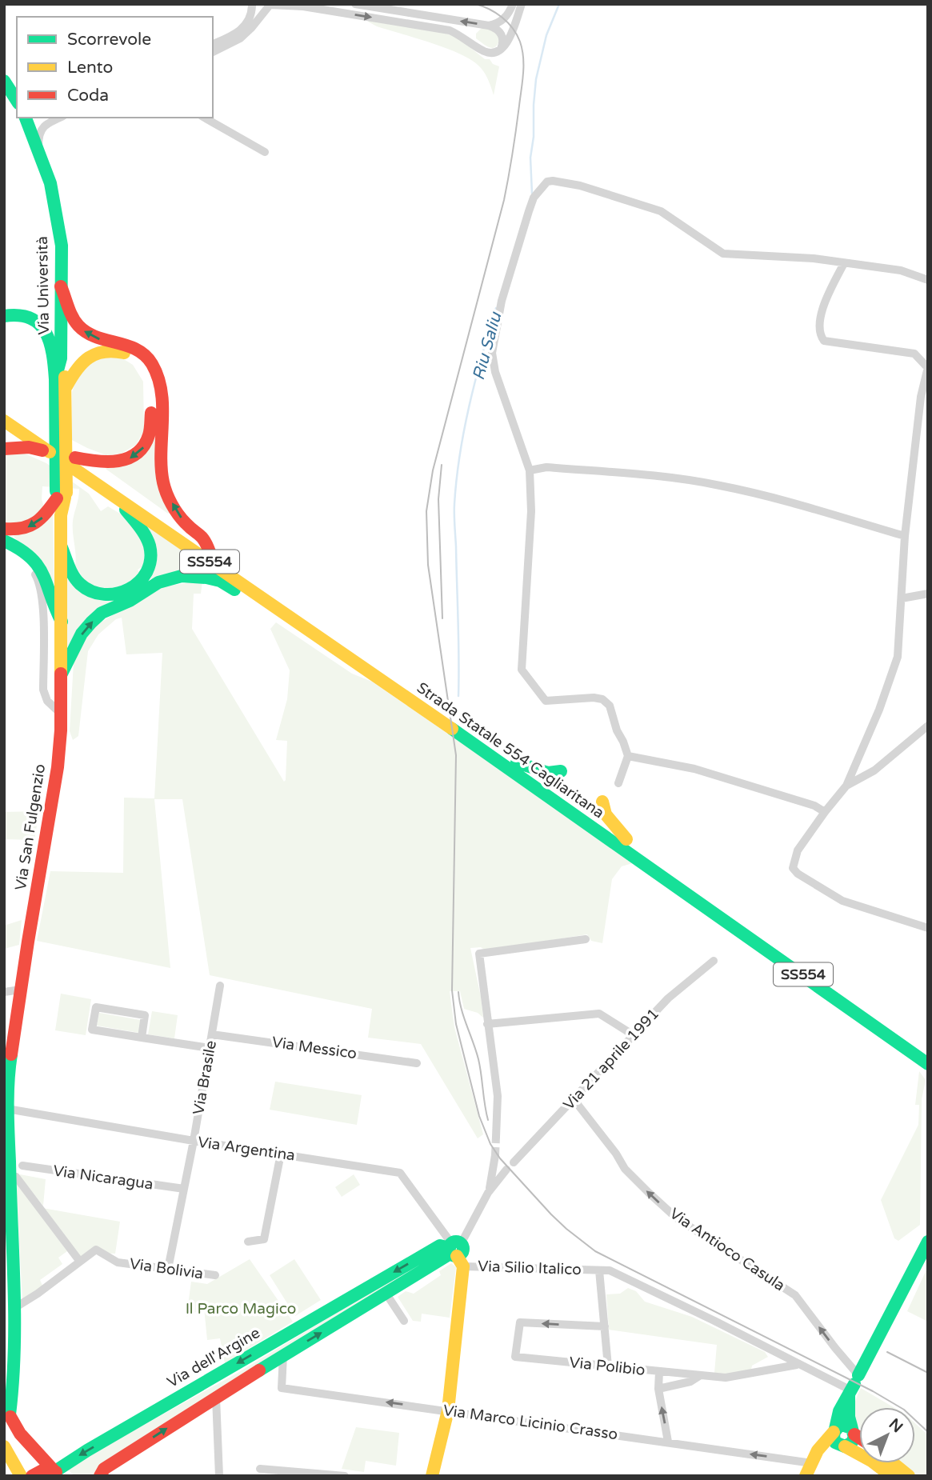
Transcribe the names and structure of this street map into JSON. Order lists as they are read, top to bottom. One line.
{"streets":{"main road":["Via Università","SS554","Strada Statale 554 Cagliaritana","Via San Fulgenzio","Via dell'Argine"],"street":["Via Messico","Via 21 aprile 1991","Via Brasile","Via Argentina","Via Nicaragua","Via Antioco Casula","Via Silio Italico","Via Bolivia","Via Polibio","Via Marco Licinio Crasso"]},"crossings":[["Via Università","Via San Fulgenzio"],["Via San Fulgenzio","Via Argentina"],["Via Messico","Via Brasile"],["Via 21 aprile 1991","Via Antioco Casula"],["Via Brasile","Via Argentina"],["Via Brasile","Via Nicaragua"],["Via Brasile","Via Bolivia"],["Via Argentina","Via Silio Italico"],["Via Argentina","Via dell'Argine"],["Via Silio Italico","Via dell'Argine"],["Via Silio Italico","Via Polibio"]],"one_way":["Via Marco Licinio Crasso"],"water":["Riu Saliu"],"parks":["Il Parco Magico"],"legend":["Scorrevole","Lento","Coda"],"north":"top right"}
